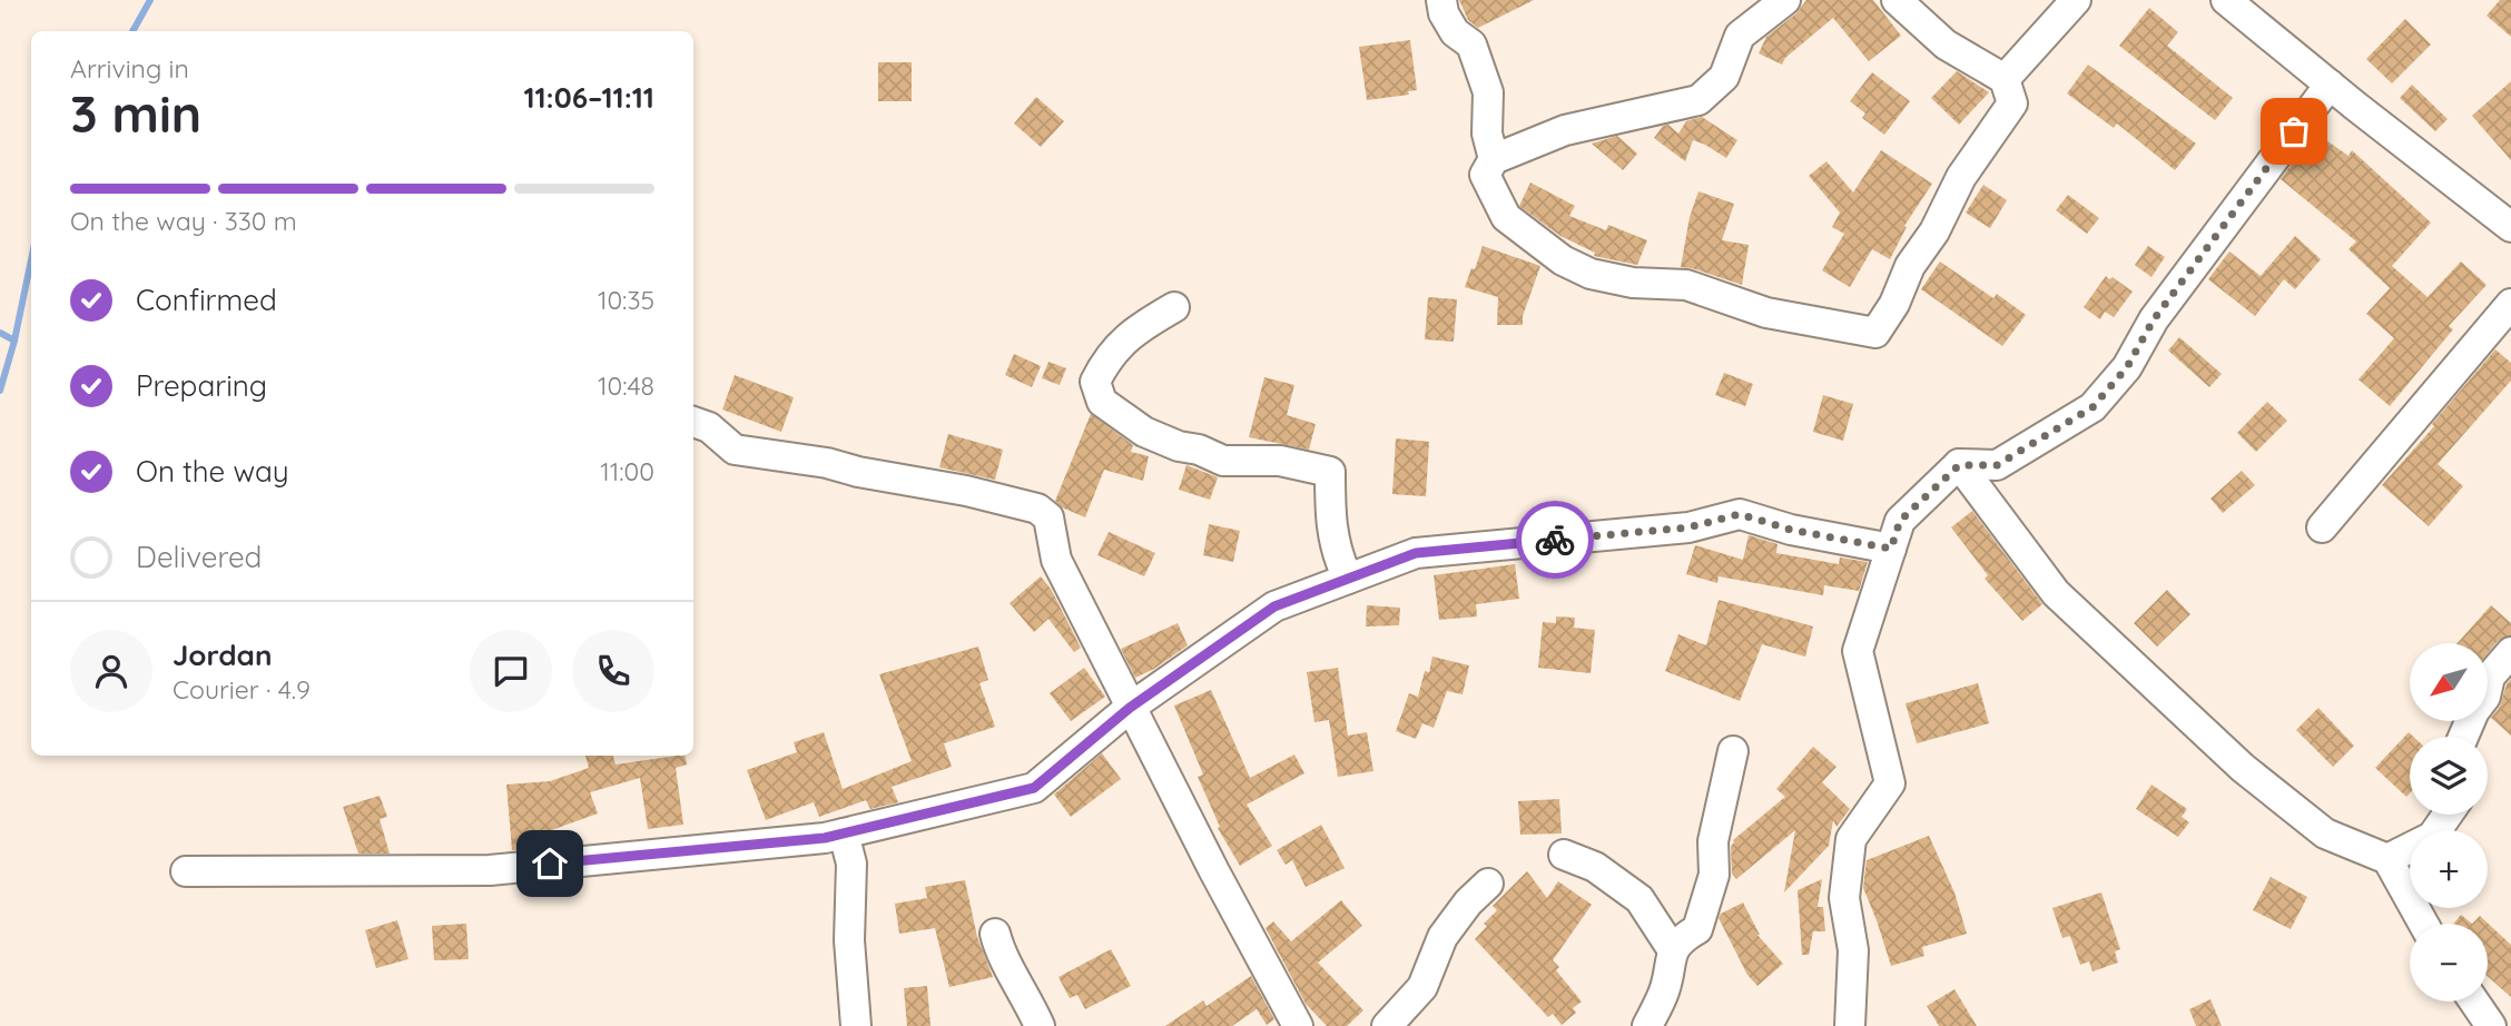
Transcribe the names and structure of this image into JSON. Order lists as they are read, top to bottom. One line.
{"north":"bottom left","page":{"heading":["3 min","Arriving in","11:06–11:11"],"panel":["Jordan","Courier · 4.9"],"bar":"On the way · 330 m","list":[["Confirmed","10:35"],["Preparing","10:48"],["On the way","11:00"],"Delivered"],"map_buttons":["+","−"]}}
